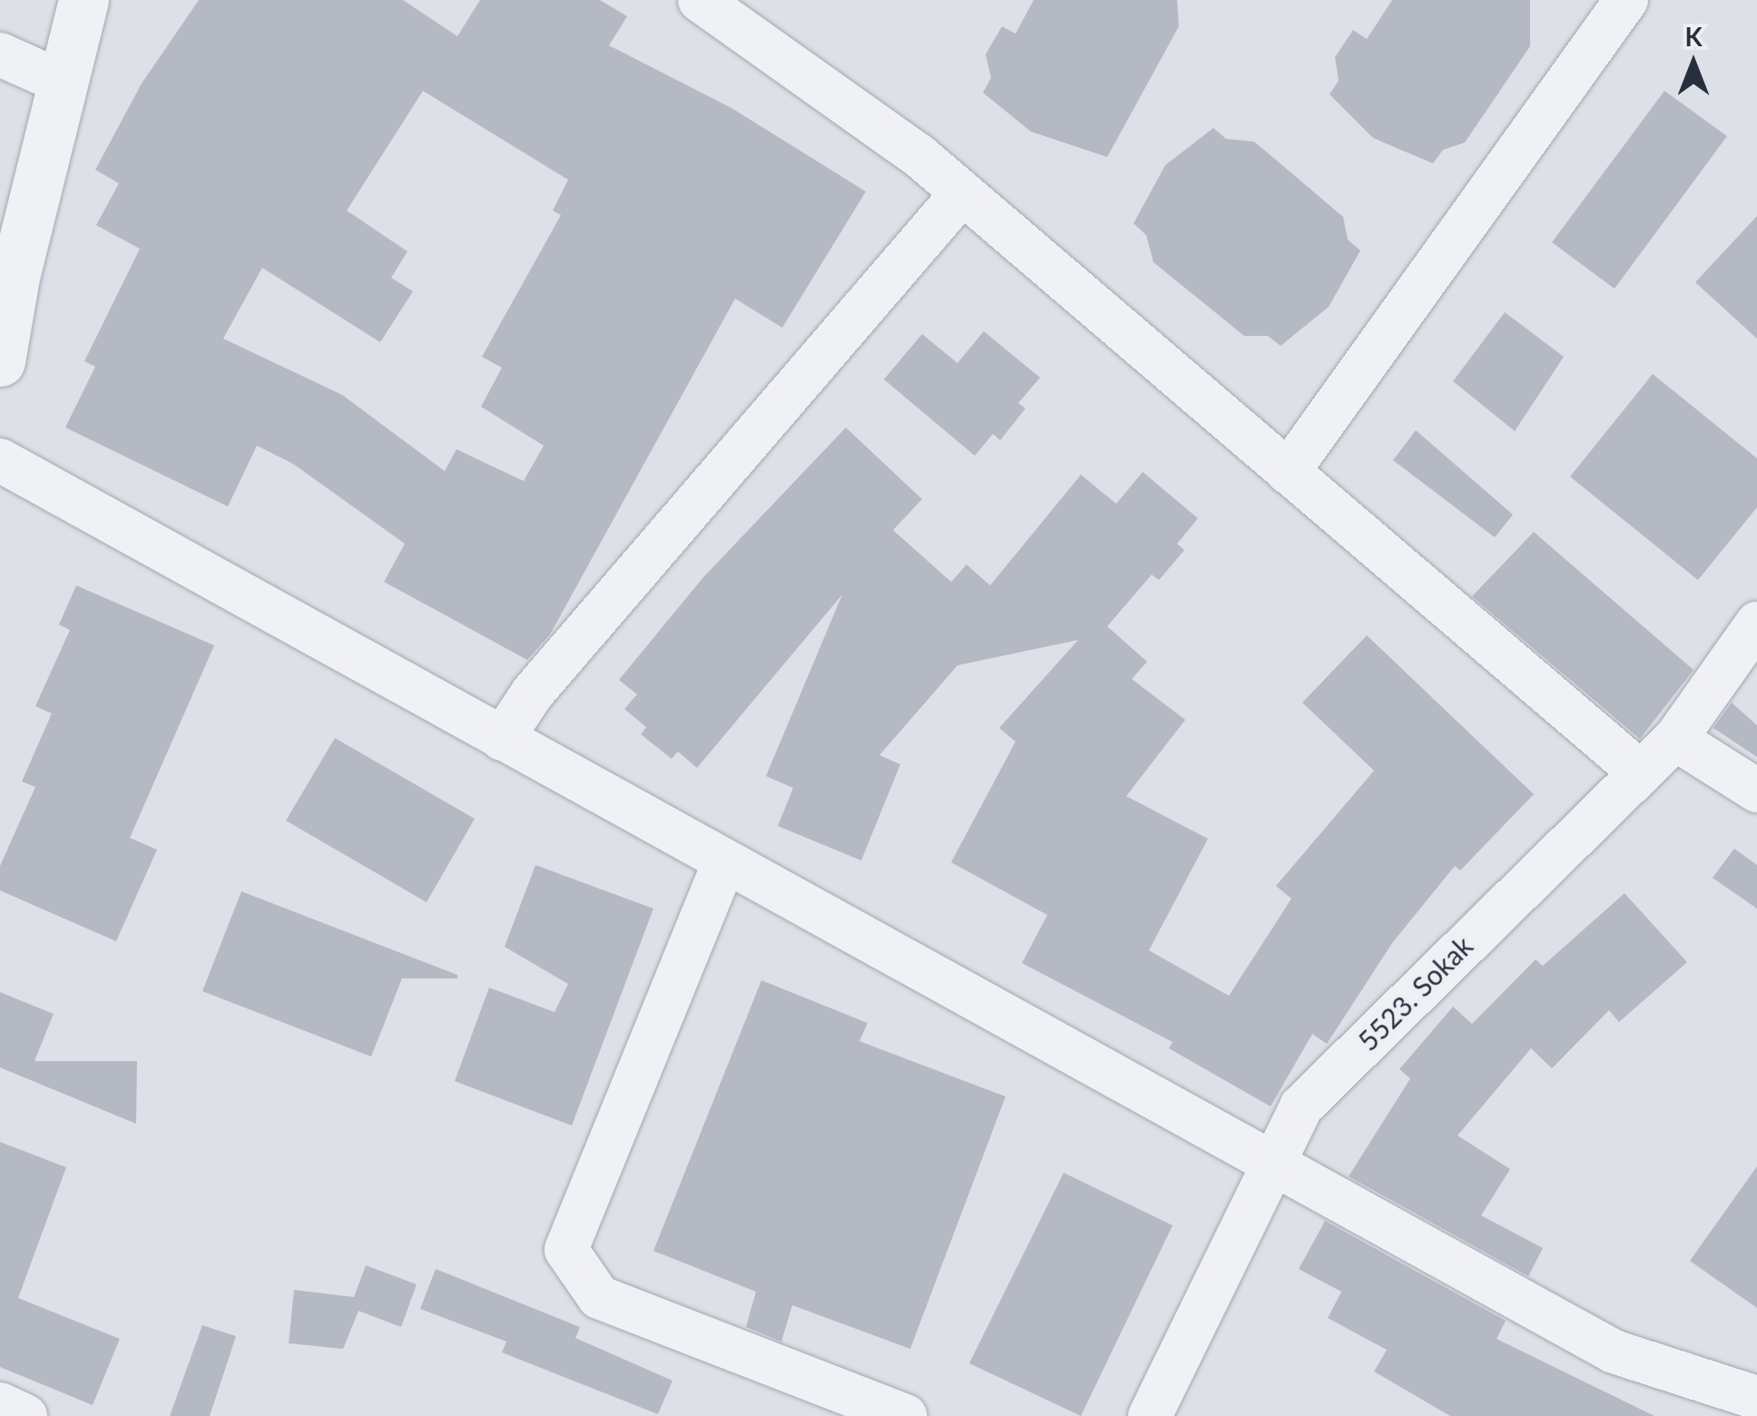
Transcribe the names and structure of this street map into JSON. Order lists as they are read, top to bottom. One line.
{"streets":{"street":["5523. Sokak"]},"north":"top"}
